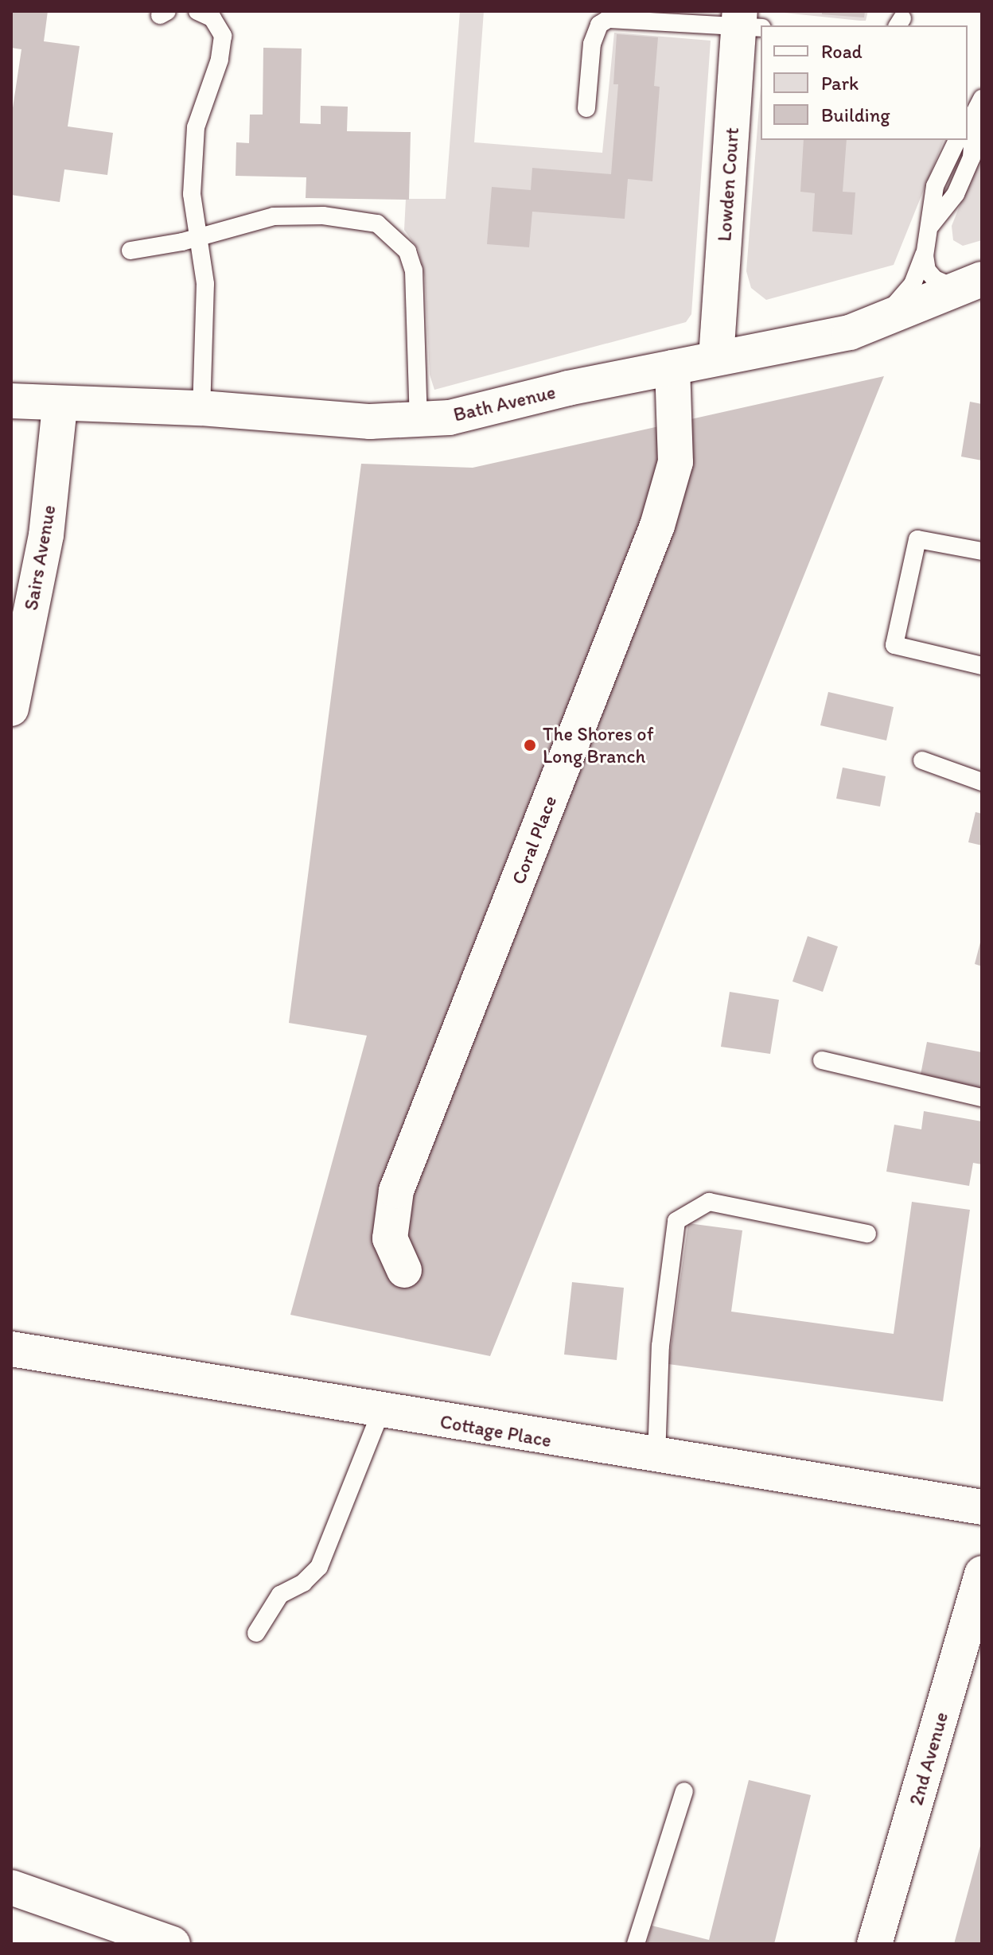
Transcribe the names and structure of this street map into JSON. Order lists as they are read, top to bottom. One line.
{"streets":{"street":["Lowden Court","Bath Avenue","Sairs Avenue","Coral Place","Cottage Place","2nd Avenue"]},"crossings":[["Lowden Court","Bath Avenue"],["Bath Avenue","Sairs Avenue"],["Bath Avenue","Coral Place"]],"places":["The Shores of Long Branch"],"legend":["Road","Park","Building"]}
